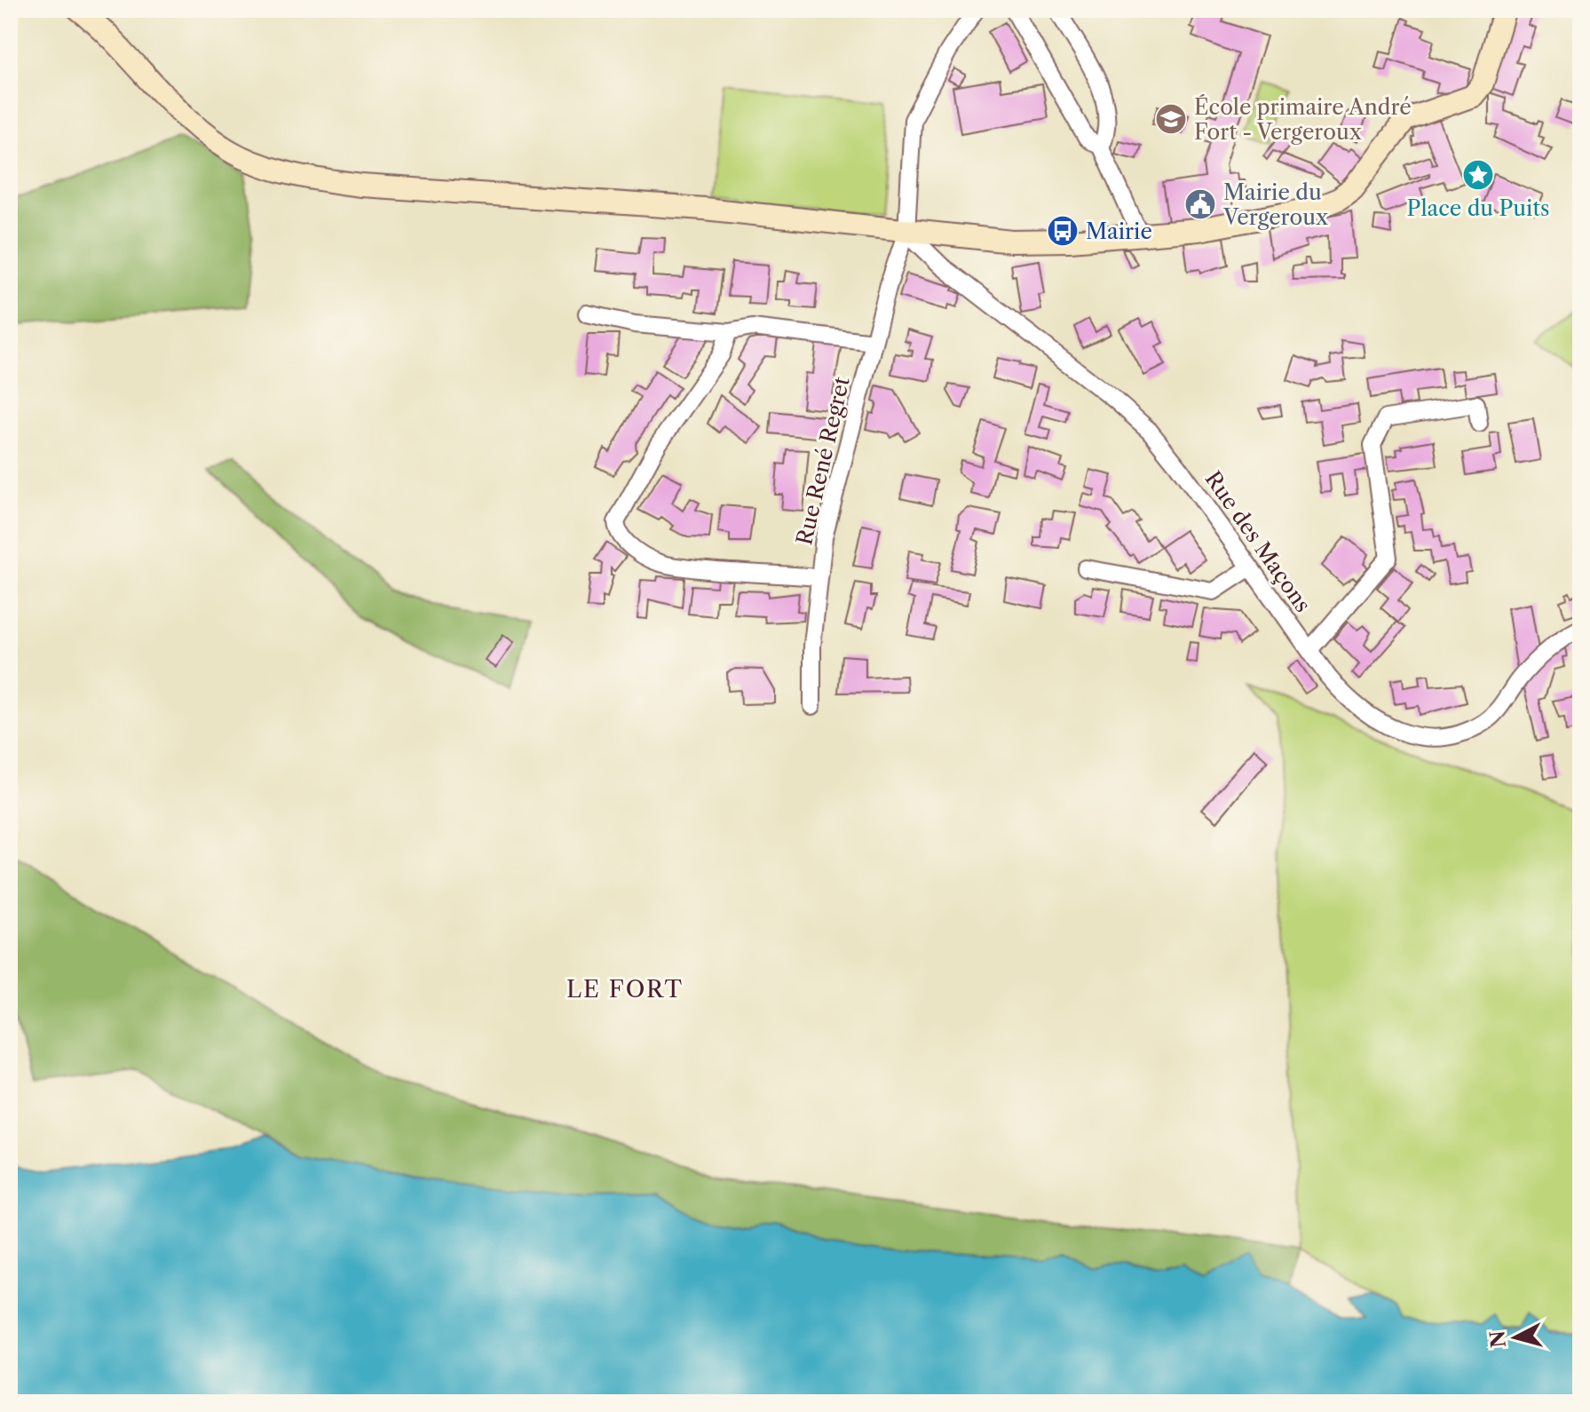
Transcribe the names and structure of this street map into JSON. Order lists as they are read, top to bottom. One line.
{"streets":{"street":["Rue René Regret","Rue des Maçons"]},"crossings":[["Rue René Regret","Rue des Maçons"]],"districts":["LE FORT"],"places":{"school or university":["École primaire André Fort - Vergeroux"],"place":["Place du Puits"],"public building":["Mairie du Vergeroux"],"bus stop":["Mairie"]},"north":"left"}
